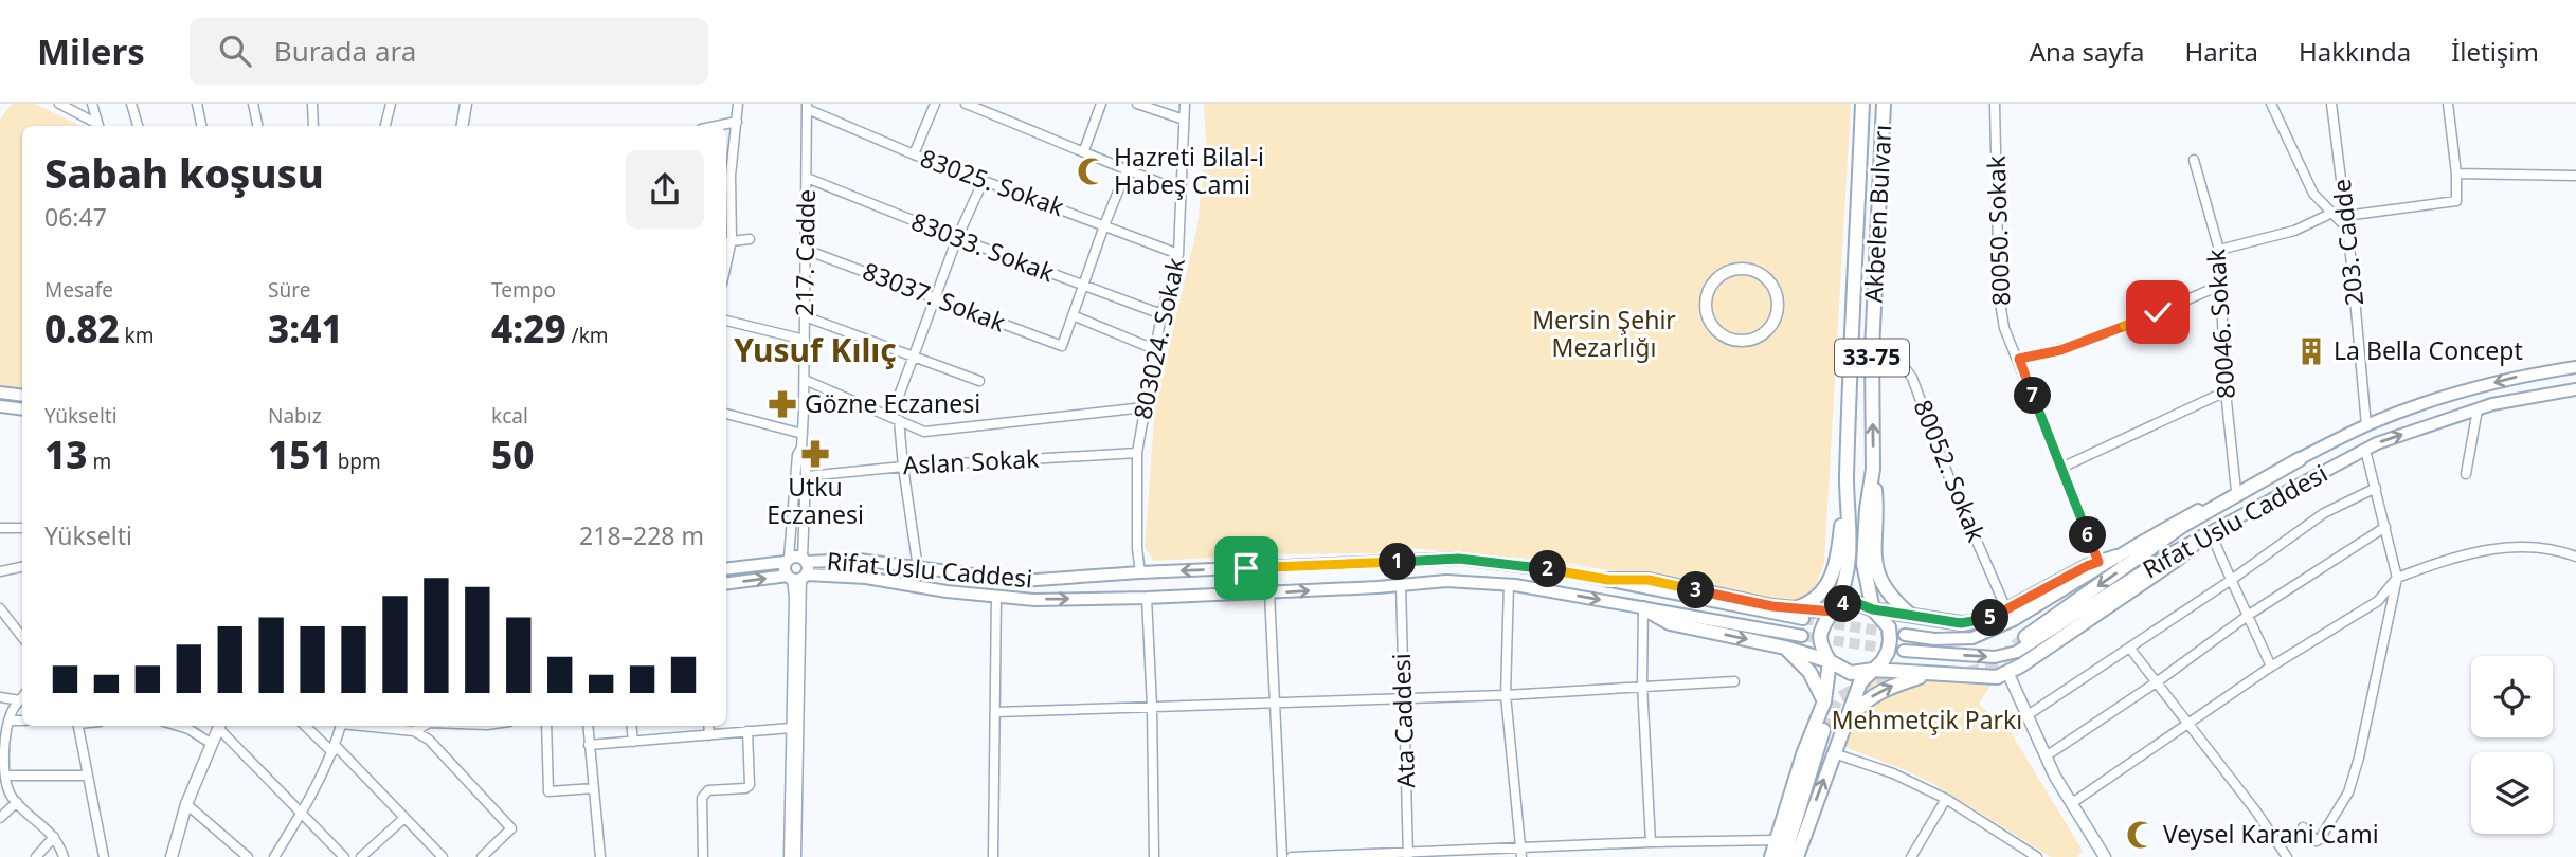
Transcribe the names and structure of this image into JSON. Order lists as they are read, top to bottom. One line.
{"streets":{"main road":["Akbelen Bulvarı","33-75","Rıfat Uslu Caddesi","Rifat Uslu Caddesi"],"street":["83025. Sokak","80050. Sokak","203. Cadde","83033. Sokak","217. Cadde","83037. Sokak","80046. Sokak","803024. Sokak","Aslan Sokak","80052. Sokak","Ata Caddesi"]},"crossings":[["83025. Sokak","217. Cadde"],["83025. Sokak","803024. Sokak"],["Akbelen Bulvarı","33-75"],["Akbelen Bulvarı","80052. Sokak"],["203. Cadde","Rıfat Uslu Caddesi"],["83033. Sokak","217. Cadde"],["83033. Sokak","803024. Sokak"],["217. Cadde","83037. Sokak"],["217. Cadde","Aslan Sokak"],["217. Cadde","Rifat Uslu Caddesi"],["80046. Sokak","Rıfat Uslu Caddesi"],["803024. Sokak","Aslan Sokak"],["803024. Sokak","Rifat Uslu Caddesi"],["Rifat Uslu Caddesi","Ata Caddesi"]],"districts":["Yusuf Kılıç"],"parks":["Mersin Şehir Mezarlığı","Mehmetçik Parkı"],"places":{"mosque":["Hazreti Bilal-i Habeş Cami","Veysel Karani Cami"],"building":["La Bella Concept"],"pharmacy":["Gözne Eczanesi","Utku Eczanesi"]},"page":{"header":"Milers","search":"Burada ara","nav":["Ana sayfa","Harita","Hakkında","İletişim"],"heading":["Sabah koşusu","06:47"],"stats":[["Mesafe","0.82 km"],["Süre","3:41"],["Tempo","4:29 /km"],["Yükselti","13 m"],["Nabız","151 bpm"],["kcal","50"]],"pins":["7","6","1","2","3","4","5"],"chart":["Yükselti","218–228 m"]}}
